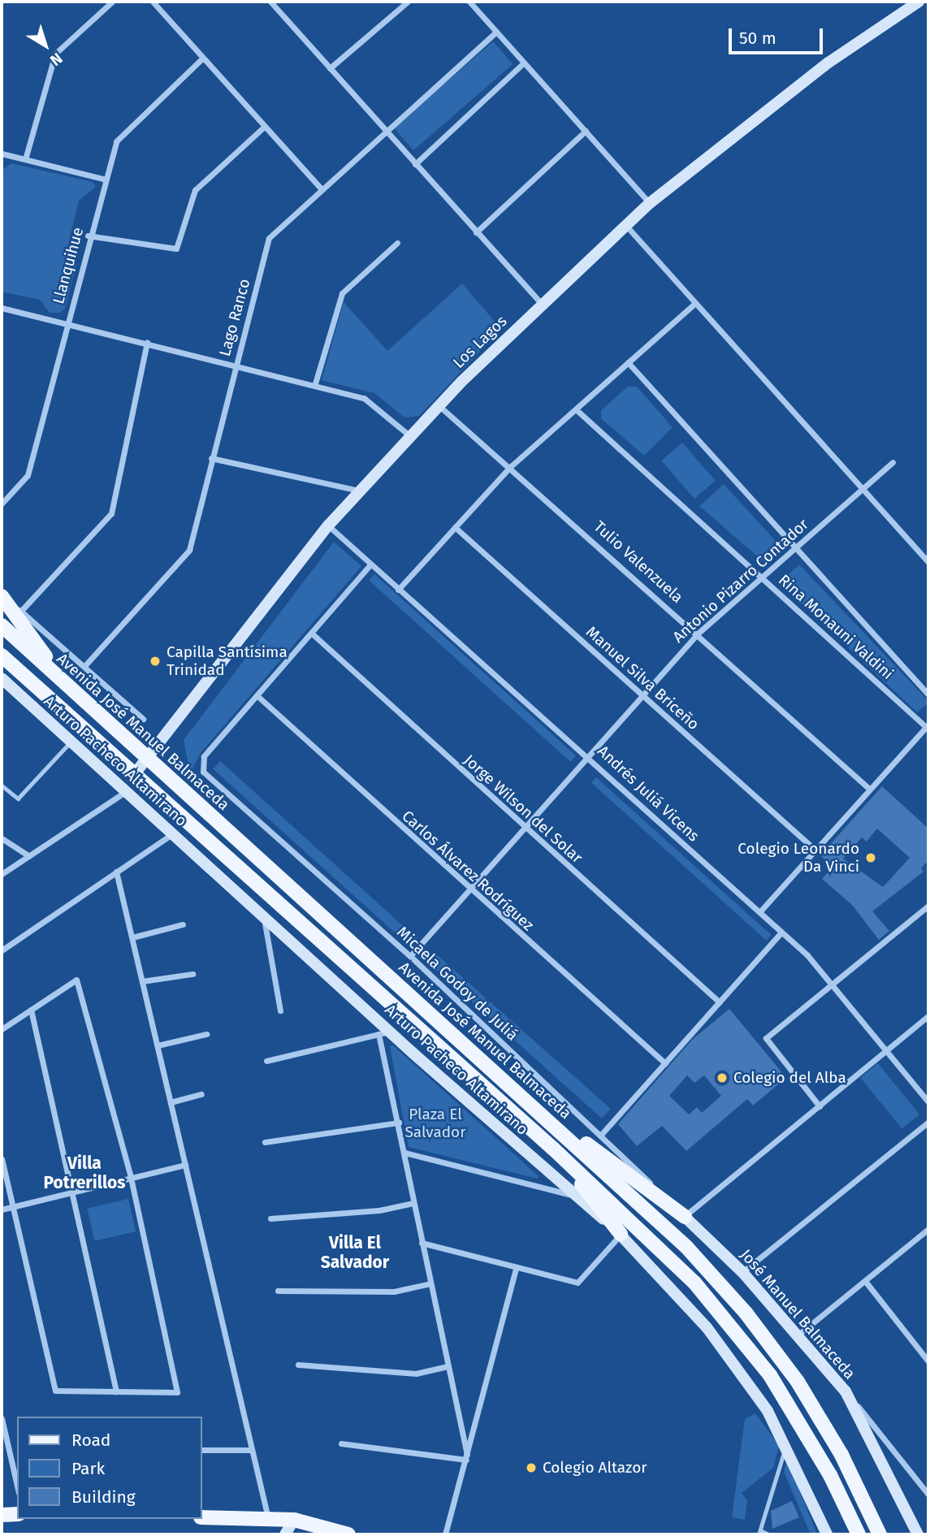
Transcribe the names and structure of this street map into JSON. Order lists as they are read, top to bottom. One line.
{"streets":{"main road":["Avenida José Manuel Balmaceda"],"street":["Llanquihue","Lago Ranco","Los Lagos","Tulio Valenzuela","Antonio Pizarro Contador","Rina Monauni Valdini","Manuel Silva Briceño","Arturo Pacheco Altamirano","Andrés Juliá Vicens","Jorge Wilson del Solar","Carlos Álvarez Rodríguez","Micaela Godoy de Juliá","José Manuel Balmaceda"]},"crossings":[["Los Lagos","Tulio Valenzuela"],["Los Lagos","Avenida José Manuel Balmaceda"],["Los Lagos","Andrés Juliá Vicens"],["Tulio Valenzuela","Antonio Pizarro Contador"],["Antonio Pizarro Contador","Rina Monauni Valdini"],["Antonio Pizarro Contador","Manuel Silva Briceño"],["Antonio Pizarro Contador","Andrés Juliá Vicens"],["Antonio Pizarro Contador","Jorge Wilson del Solar"],["Antonio Pizarro Contador","Carlos Álvarez Rodríguez"],["Antonio Pizarro Contador","Micaela Godoy de Juliá"],["Carlos Álvarez Rodríguez","Micaela Godoy de Juliá"],["Micaela Godoy de Juliá","José Manuel Balmaceda"]],"districts":["Villa Potrerillos","Villa El Salvador"],"parks":["Plaza El Salvador"],"places":["Capilla Santísima Trinidad","Colegio Leonardo Da Vinci","Colegio del Alba","Colegio Altazor"],"legend":["Road","Park","Building"],"scale_bar":"50 m","north":"bottom right"}
